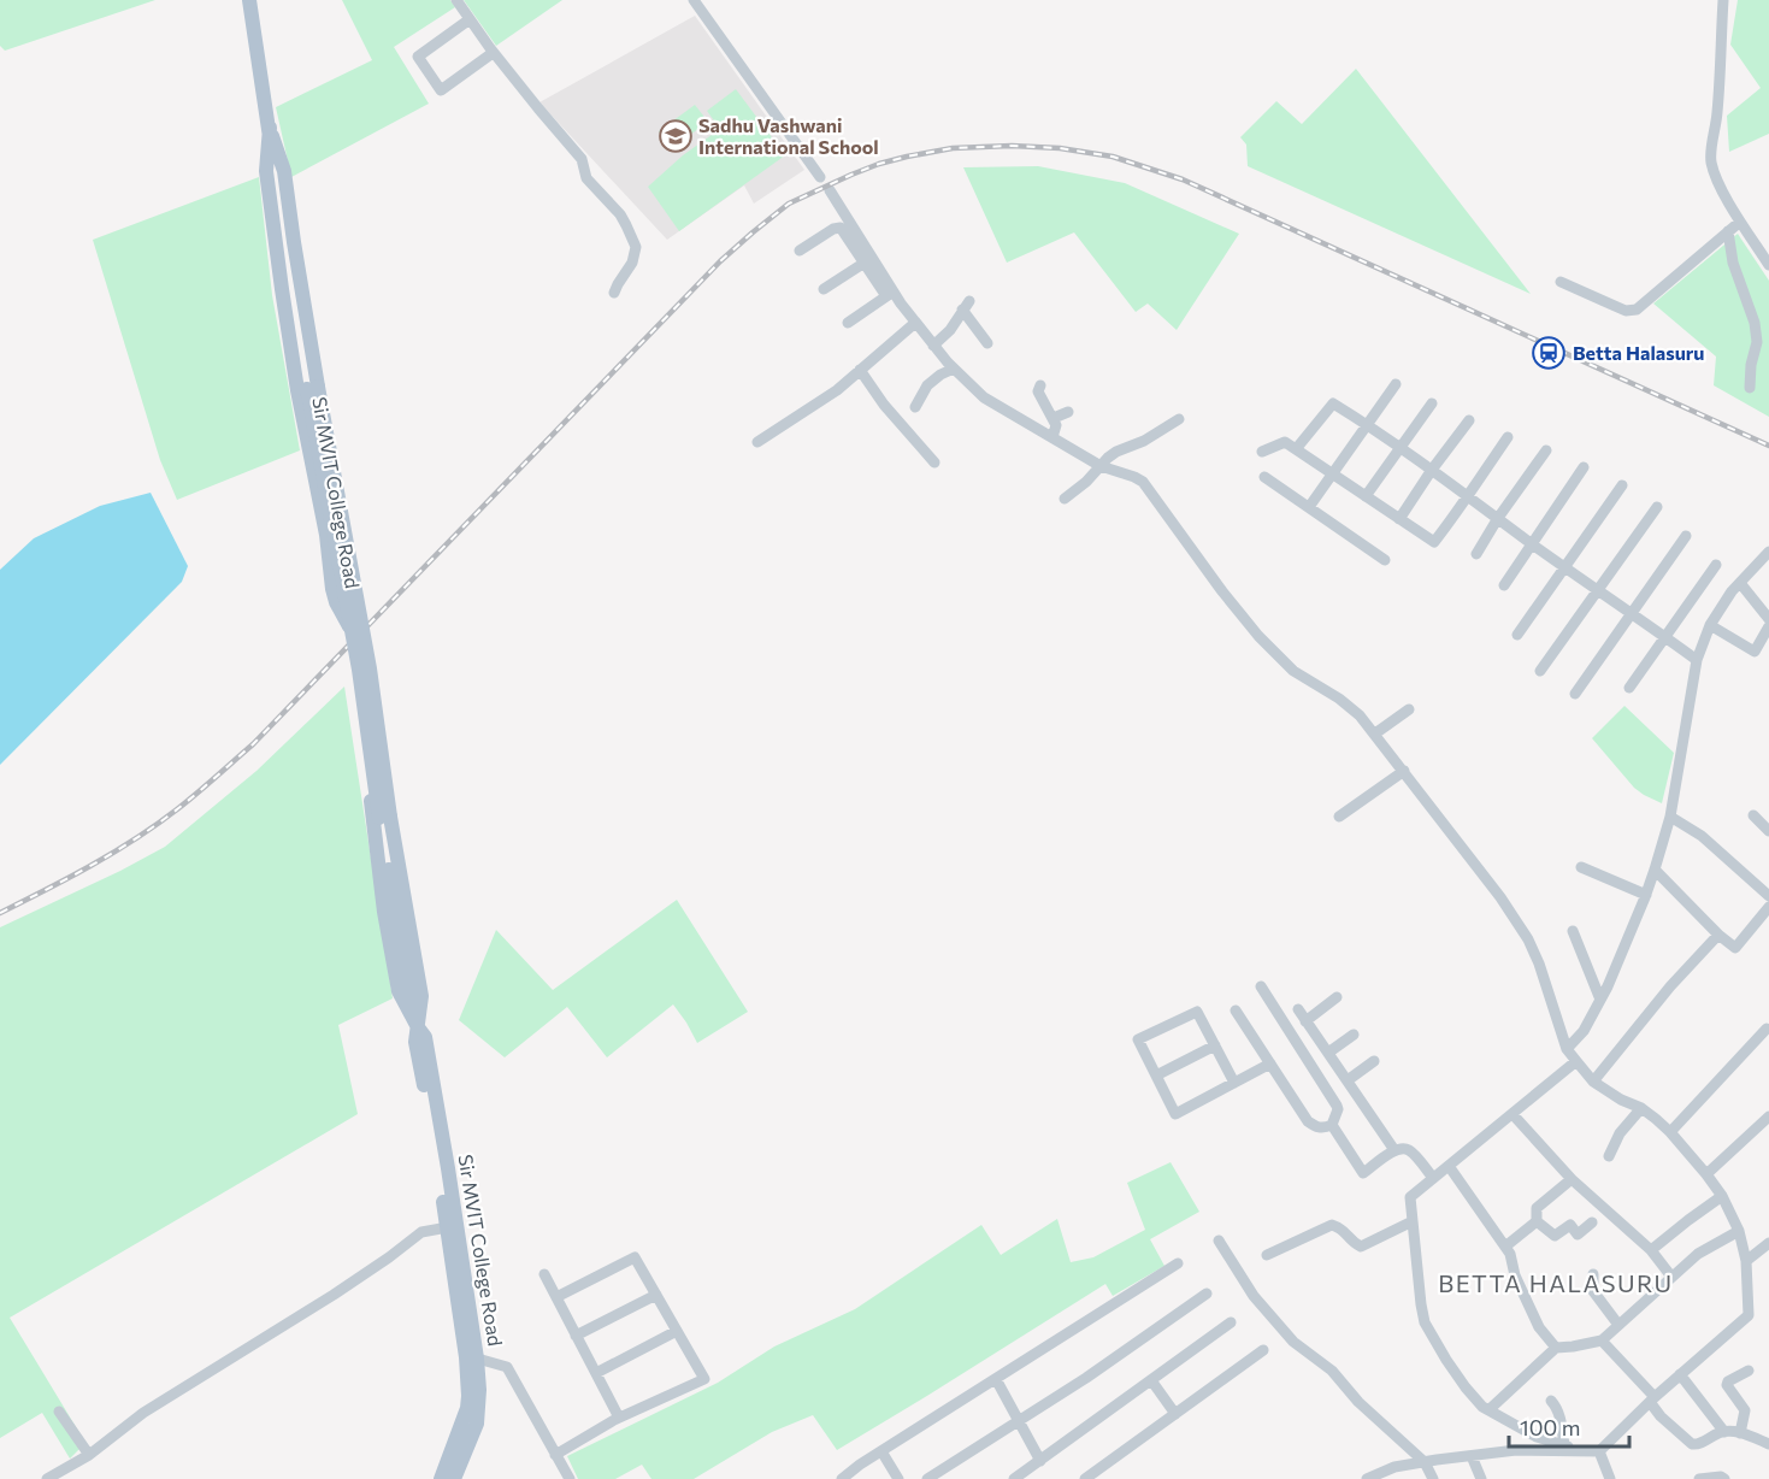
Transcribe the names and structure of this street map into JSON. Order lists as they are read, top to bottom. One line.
{"streets":{"main road":["Sir MVIT College Road"]},"districts":["BETTA HALASURU"],"places":{"school or university":["Sadhu Vashwani International School"],"station":["Betta Halasuru"]},"scale_bar":"100 m"}
